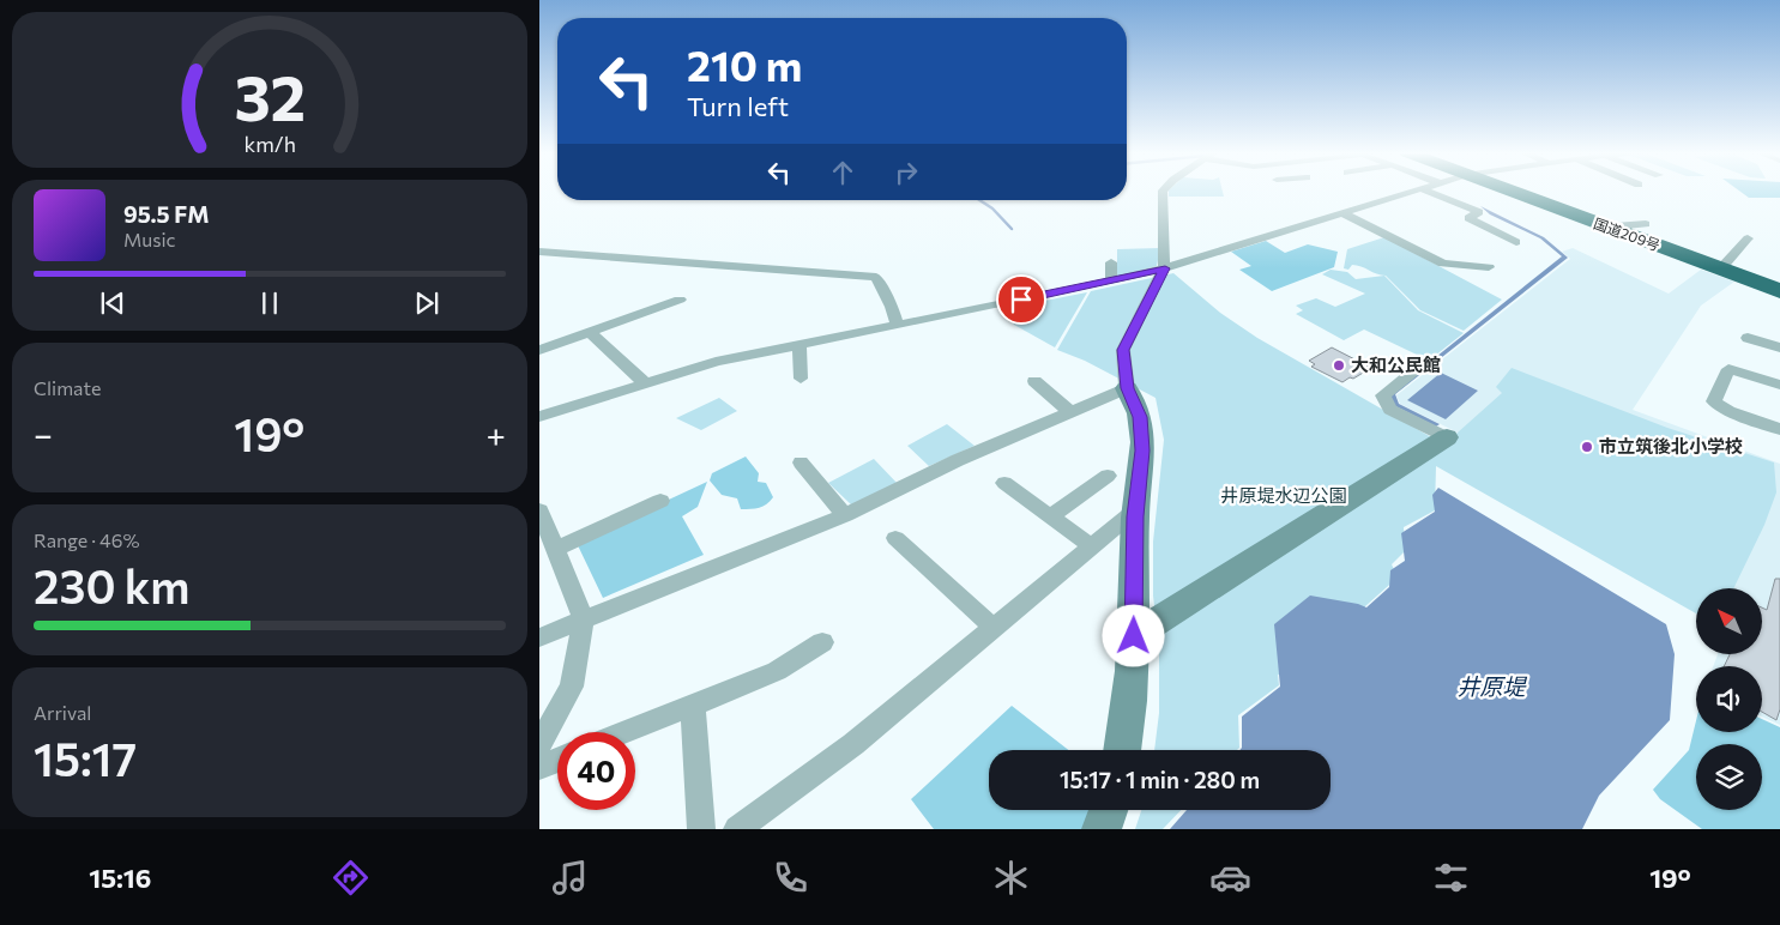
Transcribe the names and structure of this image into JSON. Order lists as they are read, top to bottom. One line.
{"streets":{"highway":["国道209号"]},"water":["井原堤"],"parks":["井原堤水辺公園"],"places":["大和公民館","市立筑後北小学校"],"north":"top left","page":{"turn":["210 m","Turn left"],"song":["95.5 FM","Music"],"tile":["Climate",["Range · 46%","230 km"],["Arrival","15:17"]],"heat":["−","19°","+"],"limit":"40","trip":"15:17 · 1 min · 280 m","tabs":["15:16","19°"],"gauge":["32","km/h"]}}
